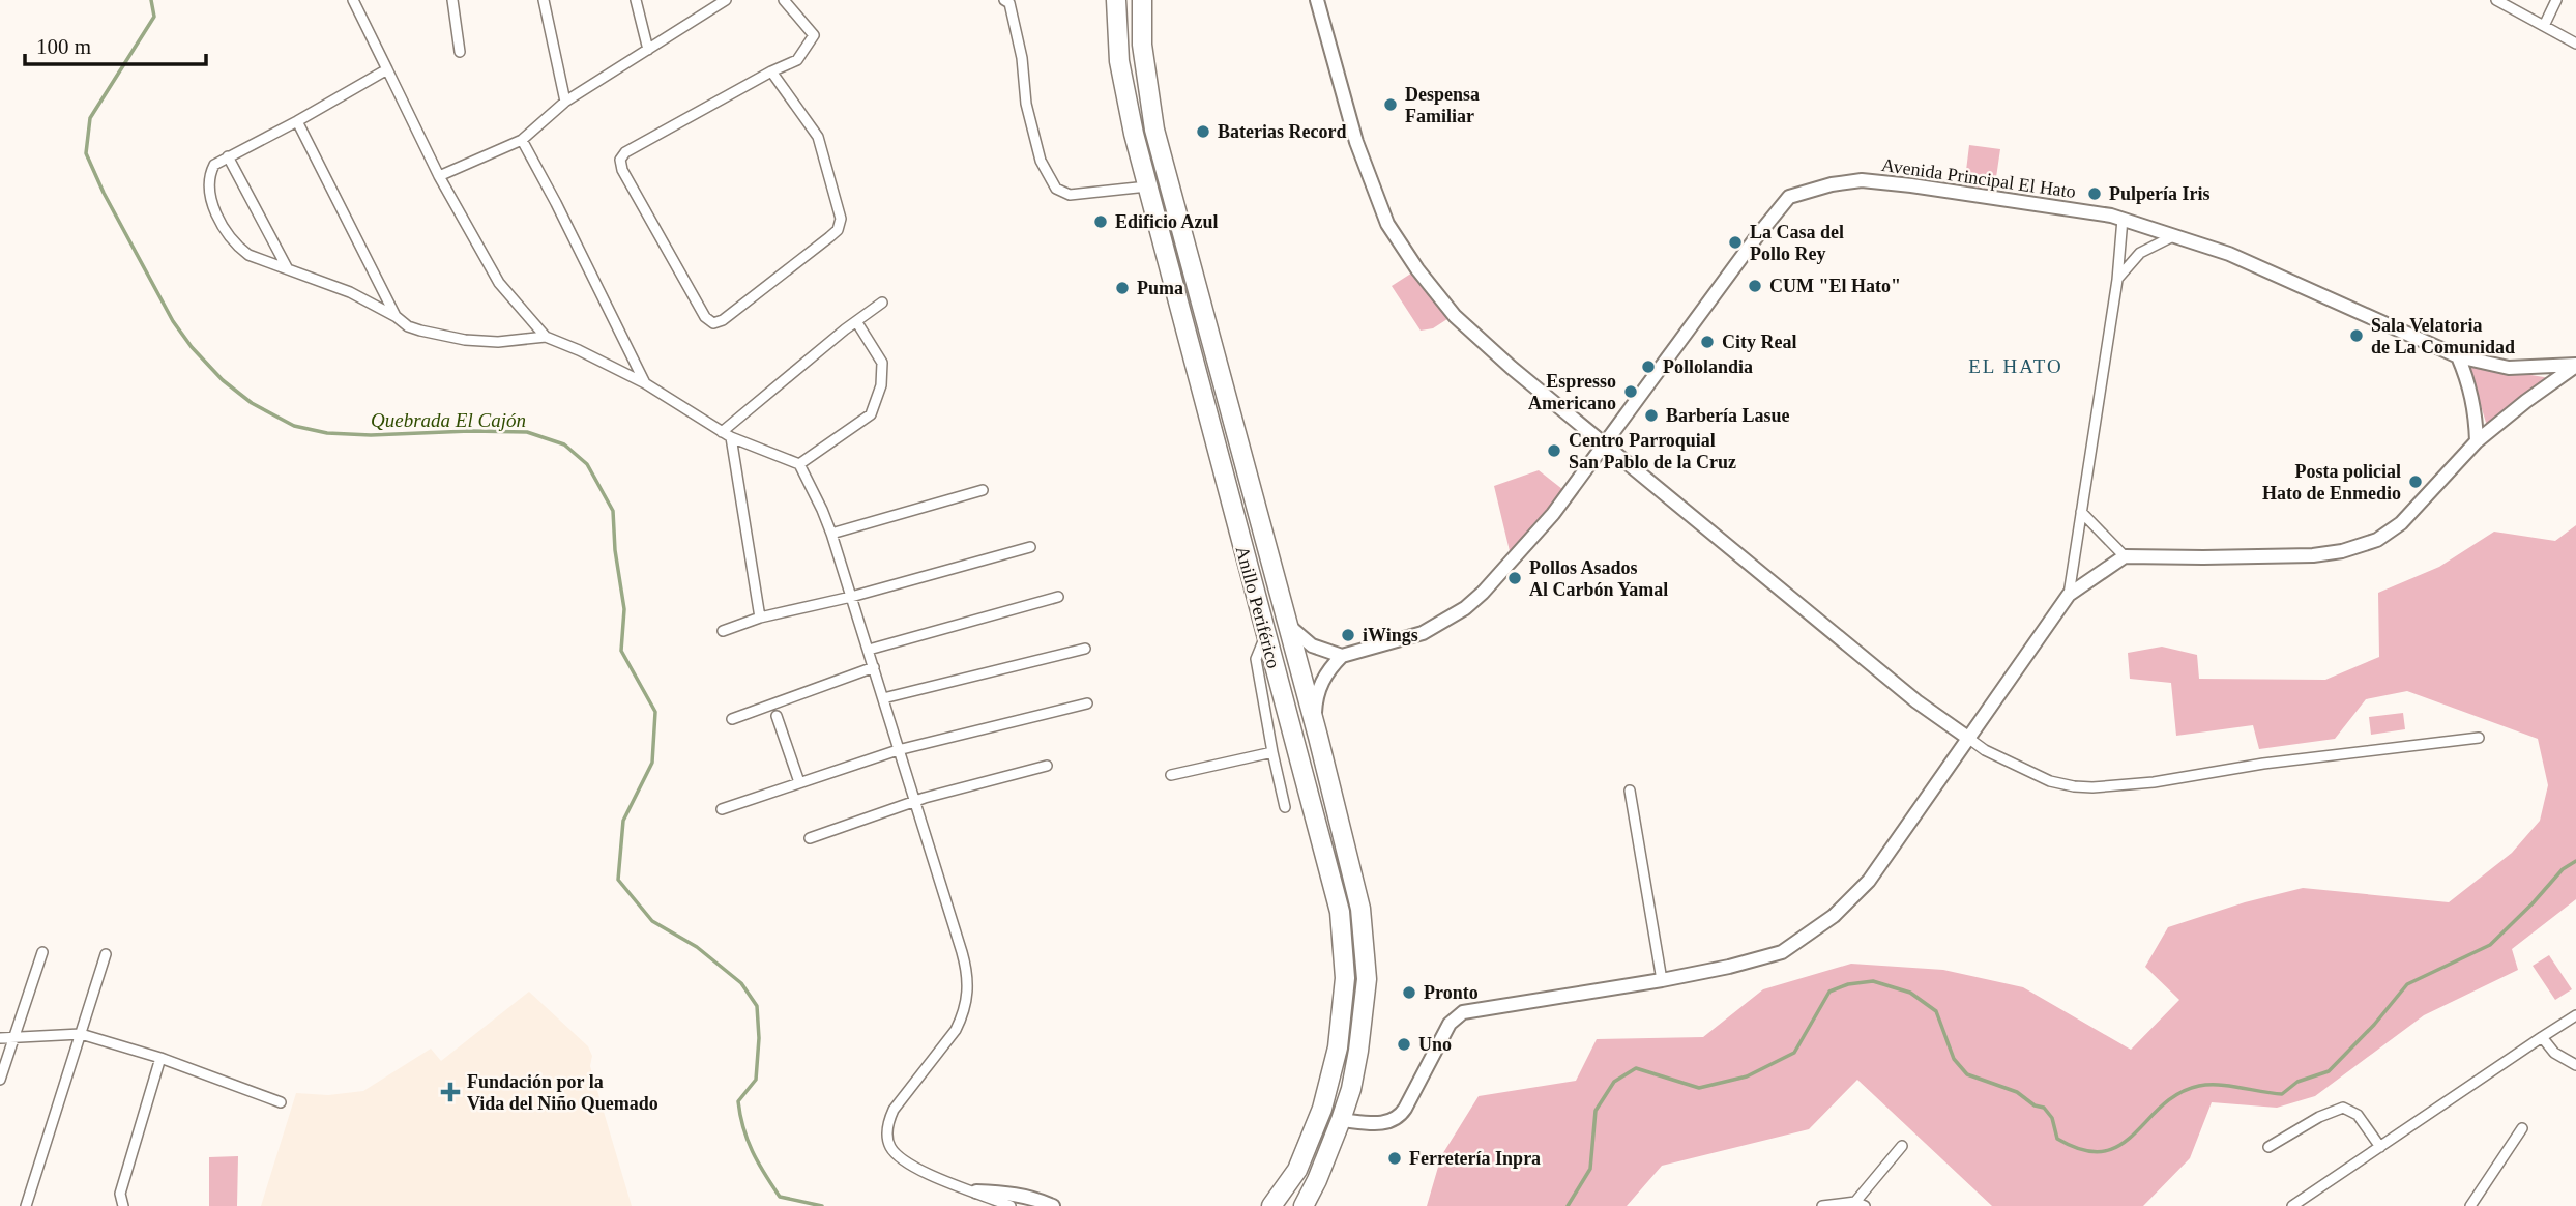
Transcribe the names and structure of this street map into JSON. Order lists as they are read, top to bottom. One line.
{"streets":{"highway":["Anillo Periférico"],"street":["Avenida Principal El Hato"]},"districts":["EL HATO"],"water":["Quebrada El Cajón"],"places":{"other":["Despensa Familiar","Baterias Record","Pulpería Iris","Edificio Azul","La Casa del Pollo Rey","CUM \"El Hato\"","Puma","Sala Velatoria de La Comunidad","City Real","Pollolandia","Espresso Americano","Barbería Lasue","Centro Parroquial San Pablo de la Cruz","Posta policial Hato de Enmedio","Pollos Asados Al Carbón Yamal","iWings","Pronto","Uno","Ferretería Inpra"],"health":["Fundación por la Vida del Niño Quemado"]},"scale_bar":"100 m"}
